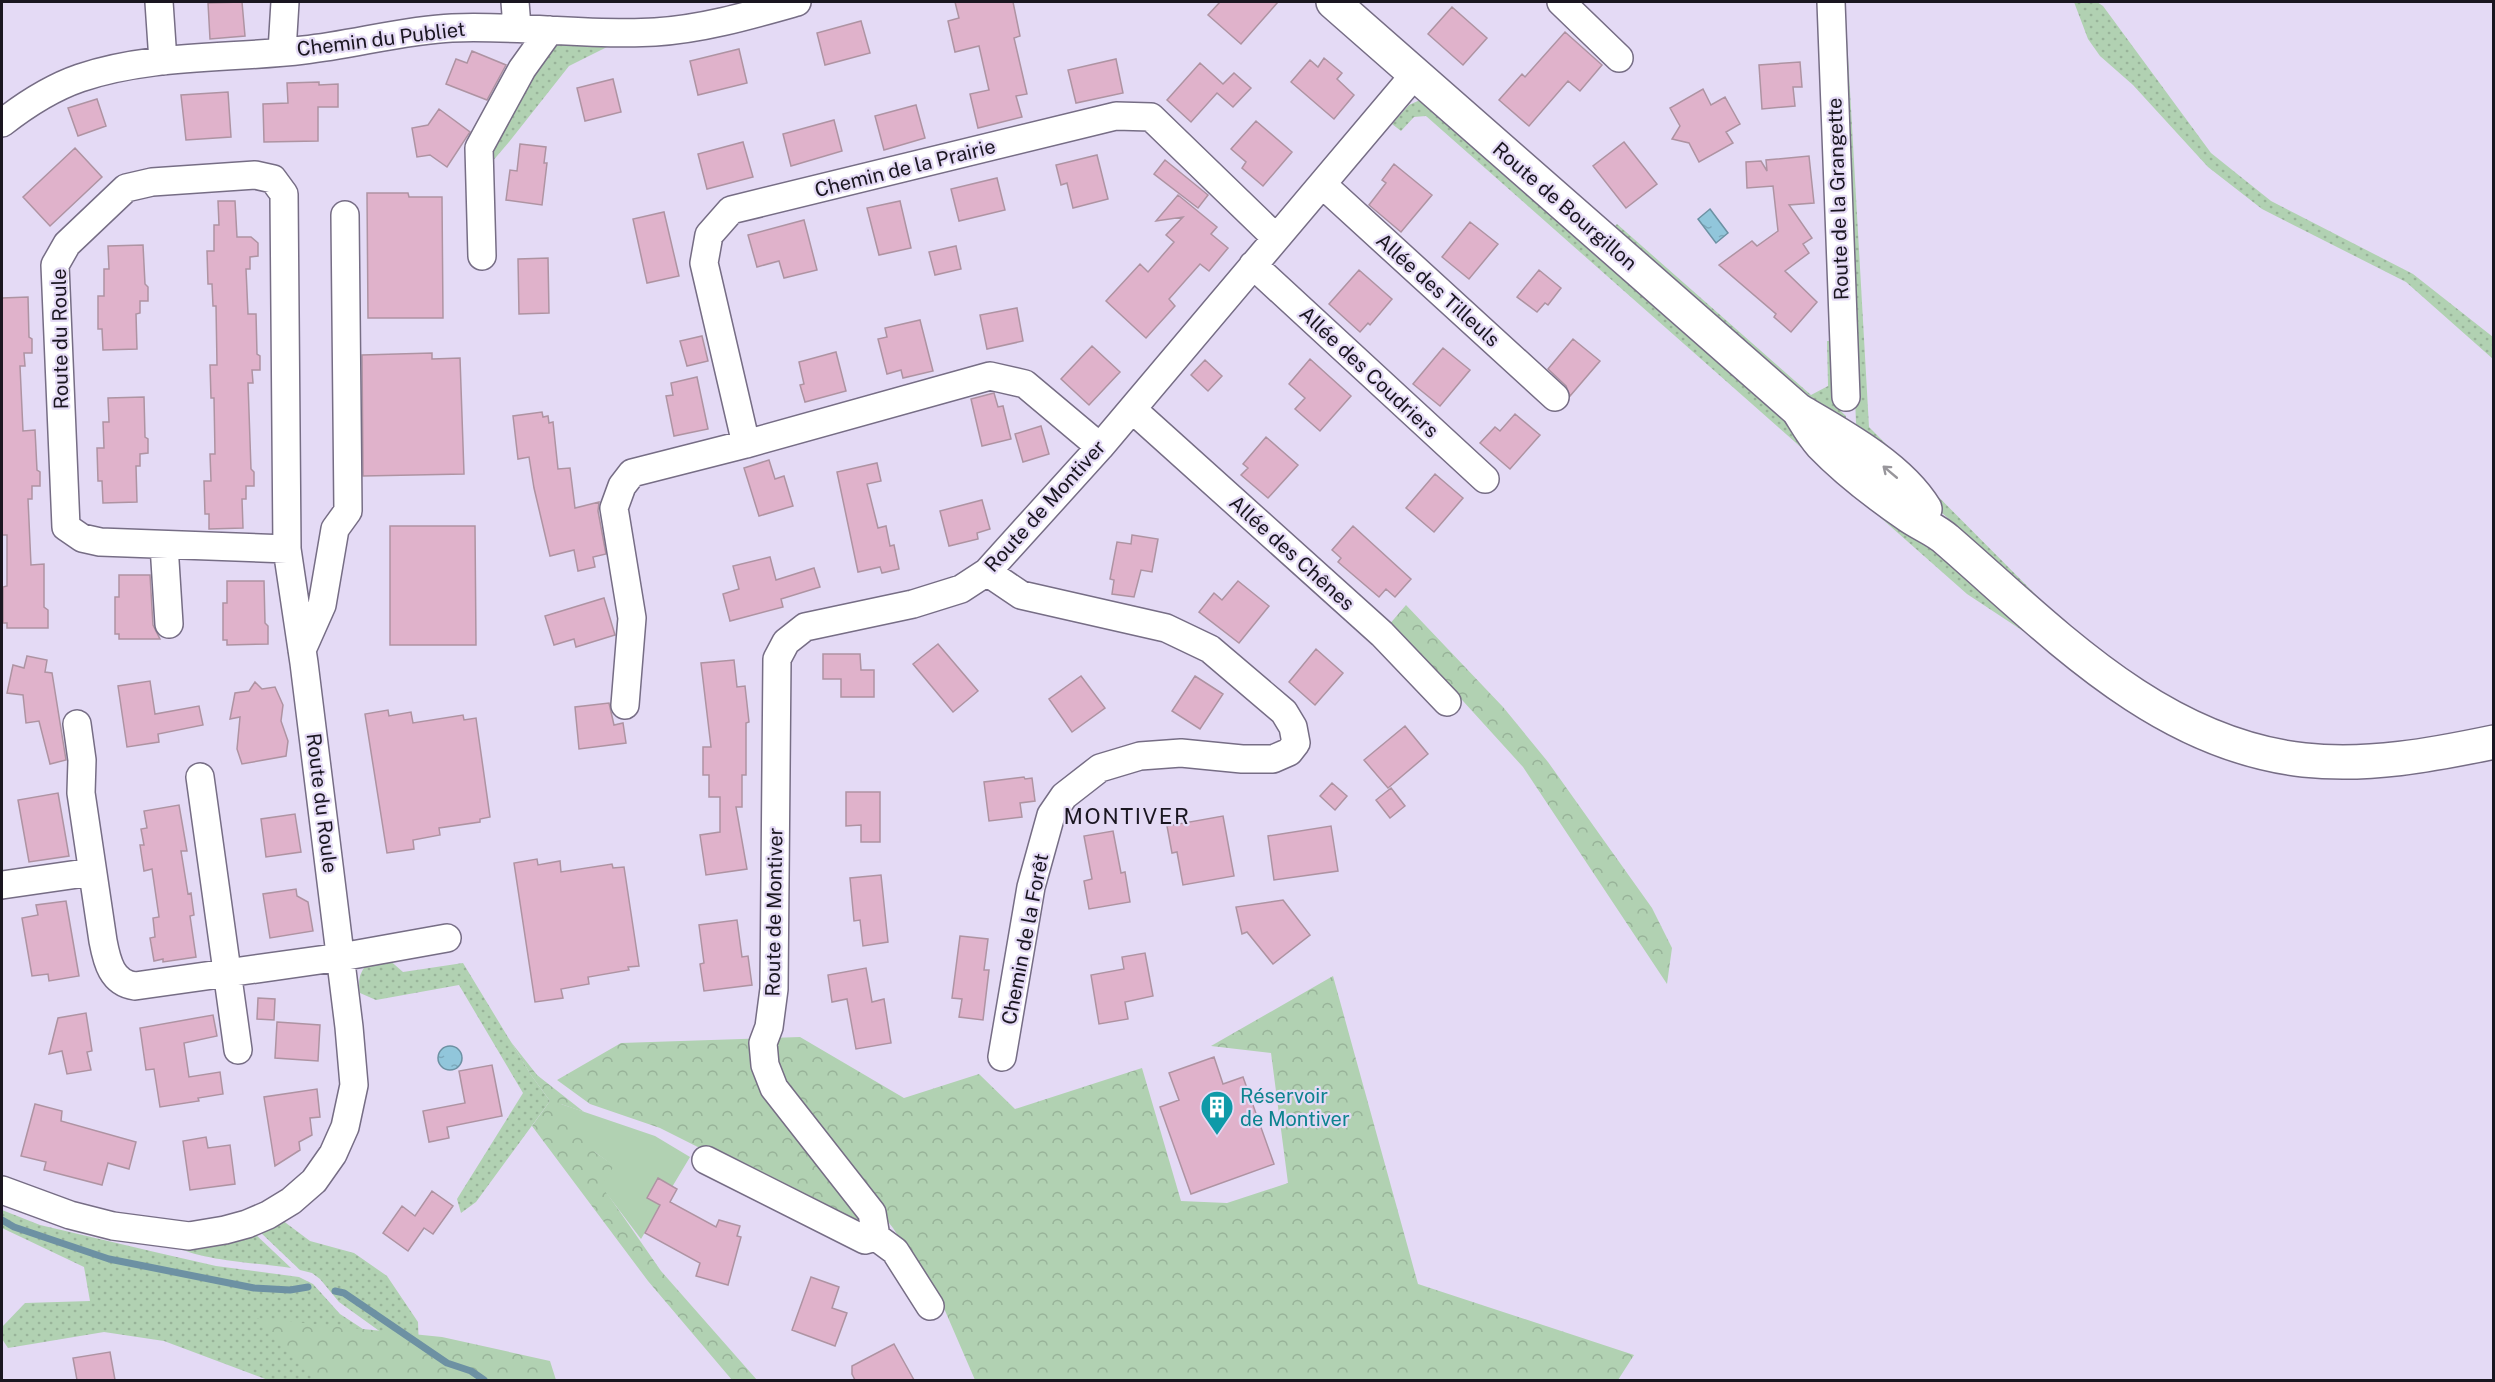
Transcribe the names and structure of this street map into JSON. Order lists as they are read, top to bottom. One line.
{"streets":{"main road":["Route de Bourgillon"],"street":["Chemin du Publiet","Chemin de la Prairie","Route de la Grangette","Allée des Tilleuls","Route du Roule","Allée des Coudriers","Route de Montiver","Allée des Chênes","Chemin de la Forêt"]},"crossings":[["Chemin de la Prairie","Route de Montiver"],["Route de Bourgillon","Route de Montiver"],["Allée des Tilleuls","Route de Montiver"],["Allée des Coudriers","Route de Montiver"],["Route de Montiver","Allée des Chênes"],["Route de Montiver","Chemin de la Forêt"]],"districts":["MONTIVER"],"places":{"building":["Réservoir de Montiver"]}}
